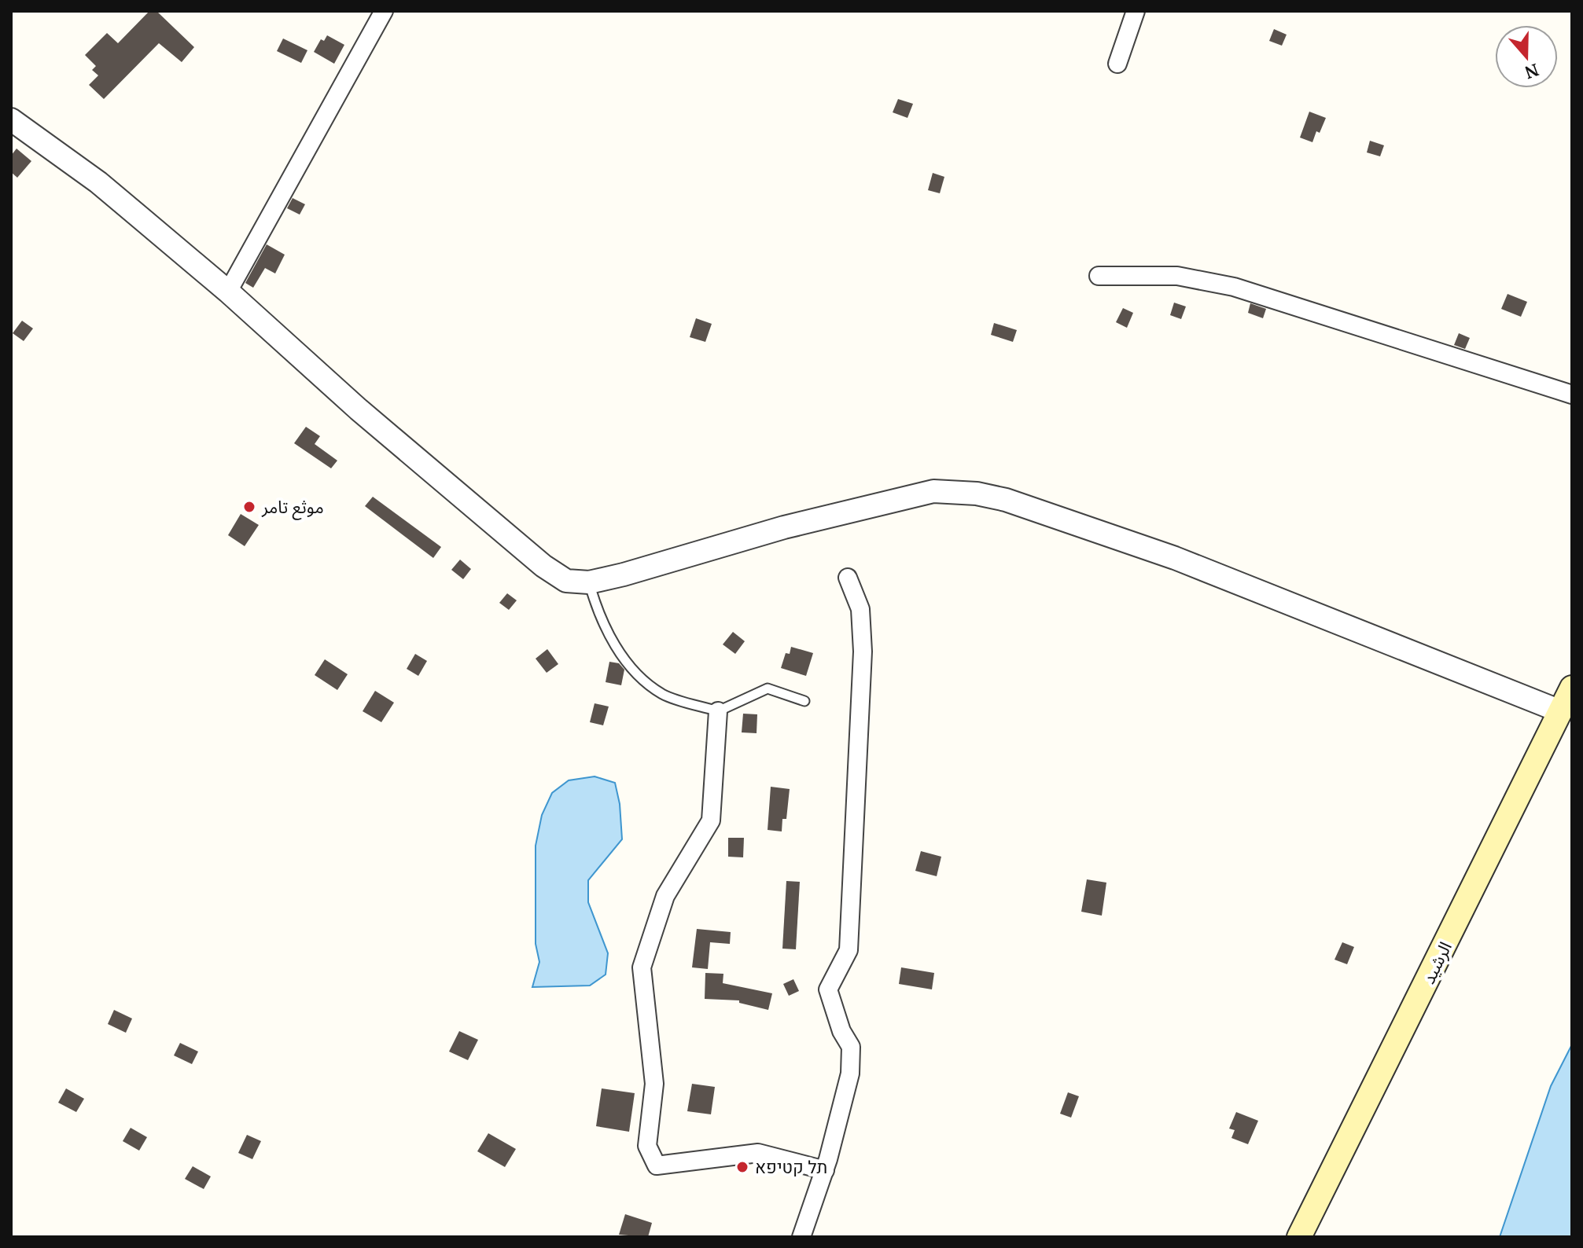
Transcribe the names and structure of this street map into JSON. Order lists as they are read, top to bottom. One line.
{"streets":{"main road":["الرشيد"]},"places":["موثع تامر","תל קטיפא"],"north":"bottom"}
